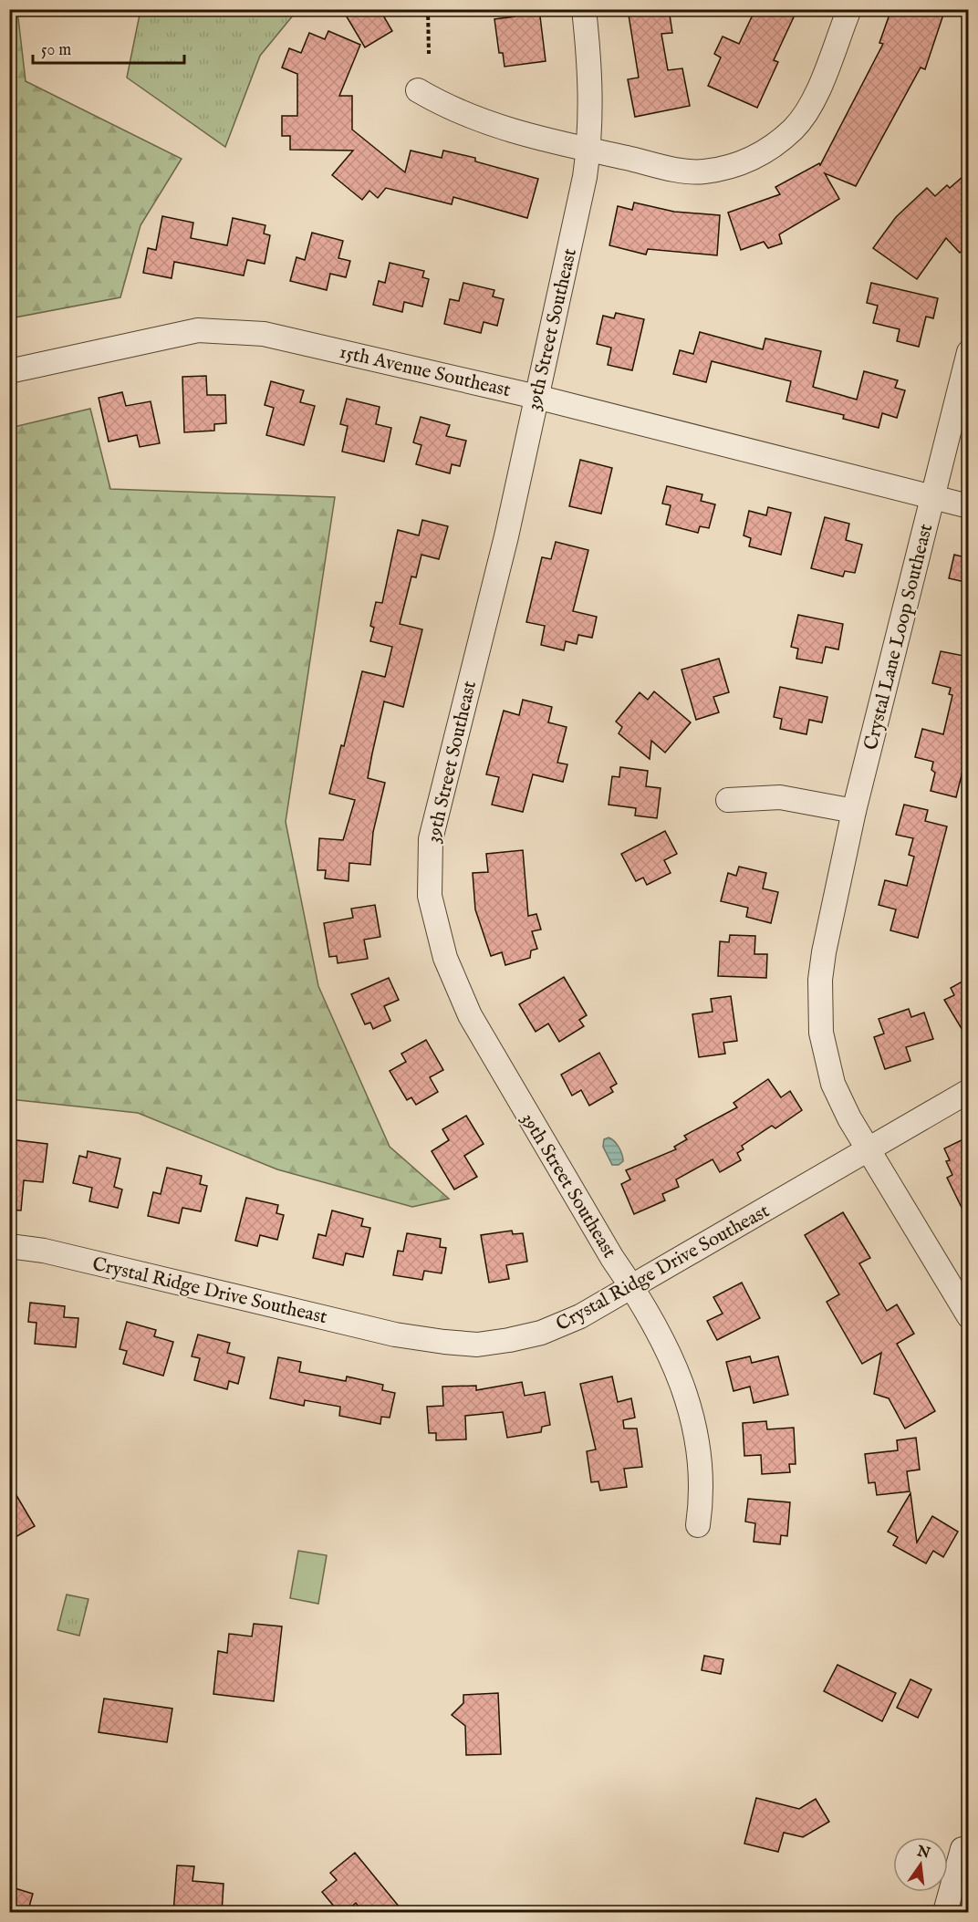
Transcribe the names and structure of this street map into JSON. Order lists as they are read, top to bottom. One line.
{"streets":{"street":["39th Street Southeast","15th Avenue Southeast","Crystal Lane Loop Southeast","Crystal Ridge Drive Southeast"]},"crossings":[["39th Street Southeast","15th Avenue Southeast"],["39th Street Southeast","Crystal Ridge Drive Southeast"],["15th Avenue Southeast","Crystal Lane Loop Southeast"],["Crystal Lane Loop Southeast","Crystal Ridge Drive Southeast"]],"scale_bar":"50 m","north":"top"}
